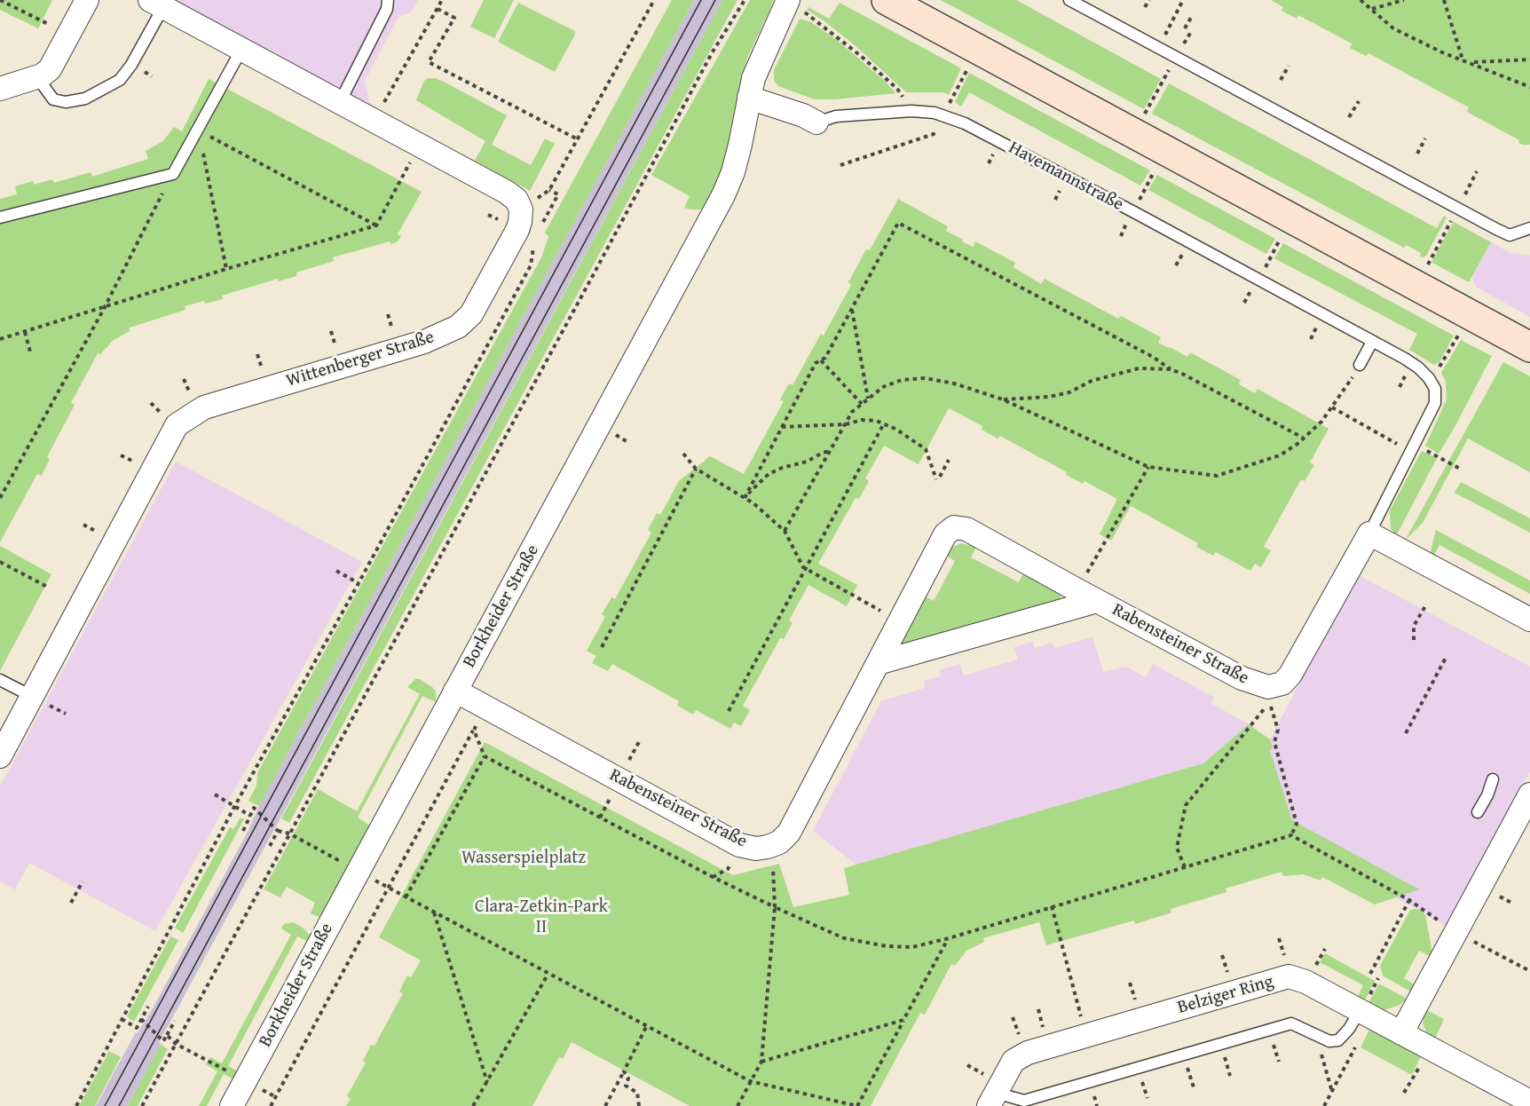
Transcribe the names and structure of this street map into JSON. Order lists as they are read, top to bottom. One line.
{"streets":{"street":["Havemannstraße","Wittenberger Straße","Borkheider Straße","Rabensteiner Straße","Belziger Ring"]},"crossings":[["Havemannstraße","Borkheider Straße"],["Havemannstraße","Rabensteiner Straße"],["Borkheider Straße","Rabensteiner Straße"]],"parks":["Wasserspielplatz","Clara-Zetkin-Park II"]}
